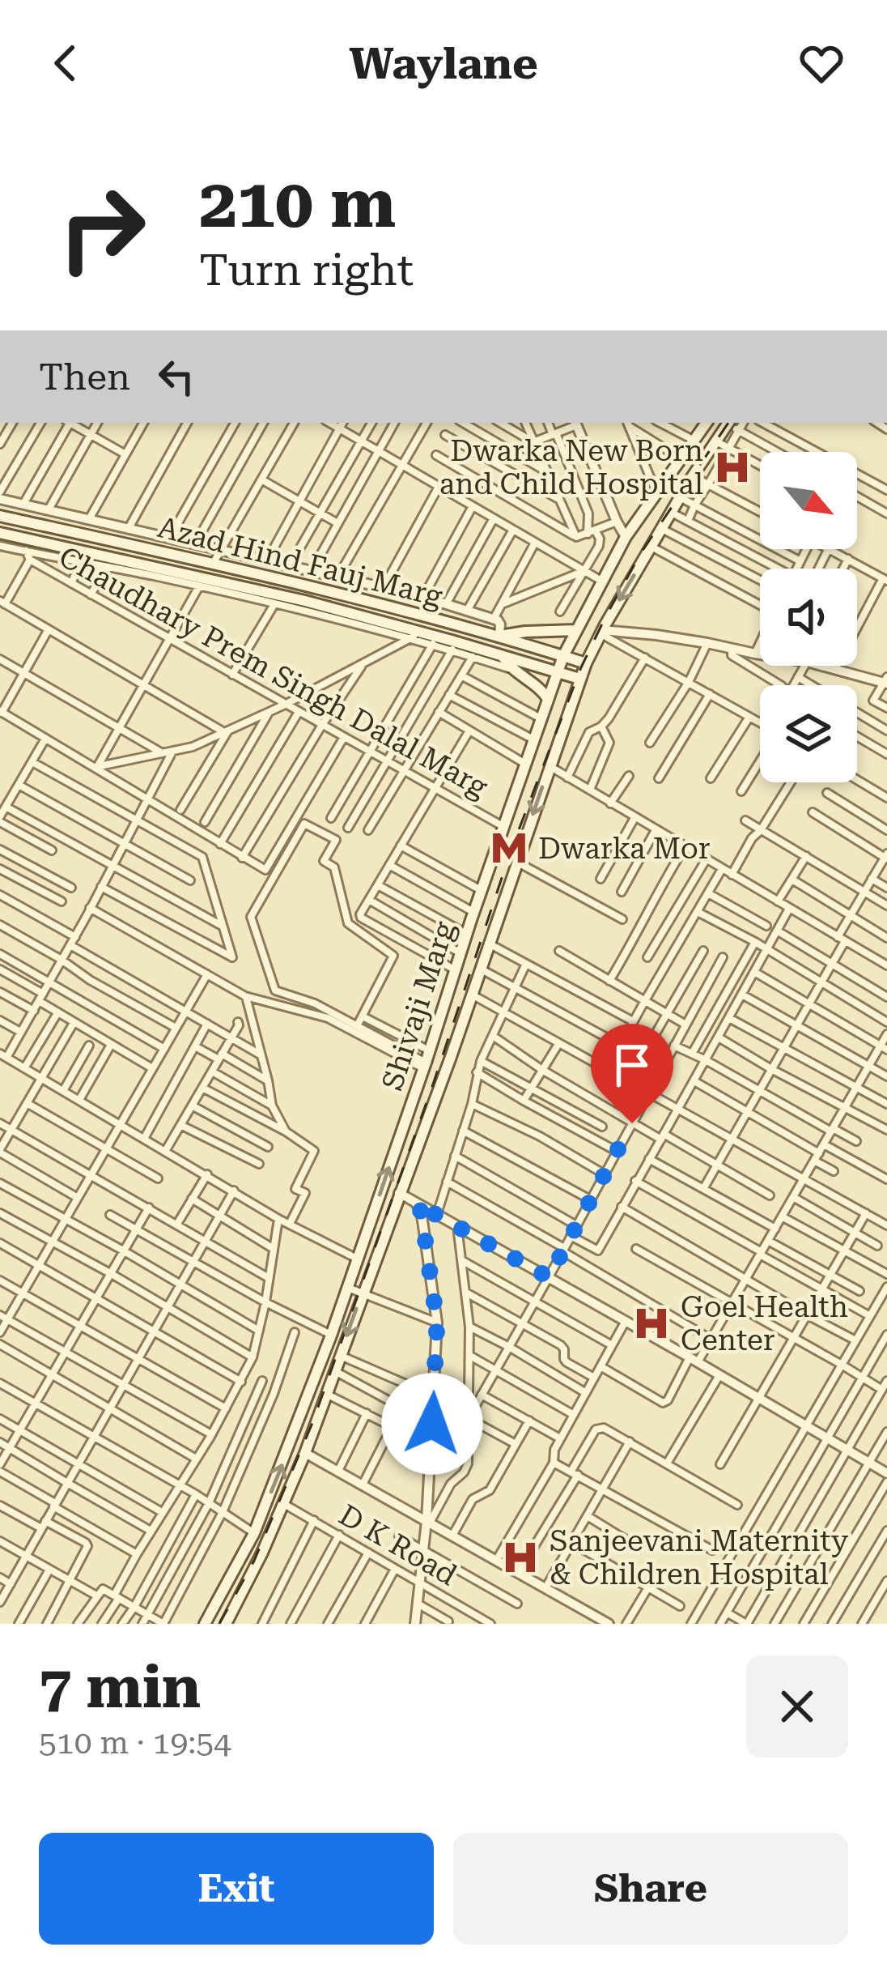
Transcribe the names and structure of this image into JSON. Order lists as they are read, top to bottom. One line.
{"streets":{"main road":["Azad Hind Fauj Marg","Shivaji Marg"],"street":["Chaudhary Prem Singh Dalal Marg","D K Road"]},"crossings":[["Azad Hind Fauj Marg","Shivaji Marg"],["Chaudhary Prem Singh Dalal Marg","Shivaji Marg"],["Shivaji Marg","D K Road"]],"places":{"hospital":["Dwarka New Born and Child Hospital","Goel Health Center","Sanjeevani Maternity & Children Hospital"],"metro station":["Dwarka Mor"]},"north":"bottom right","page":{"header":"Waylane","turn":["210 m","Turn right"],"then":"Then","heading":["7 min","510 m · 19:54"],"buttons":["Exit","Share"]}}
